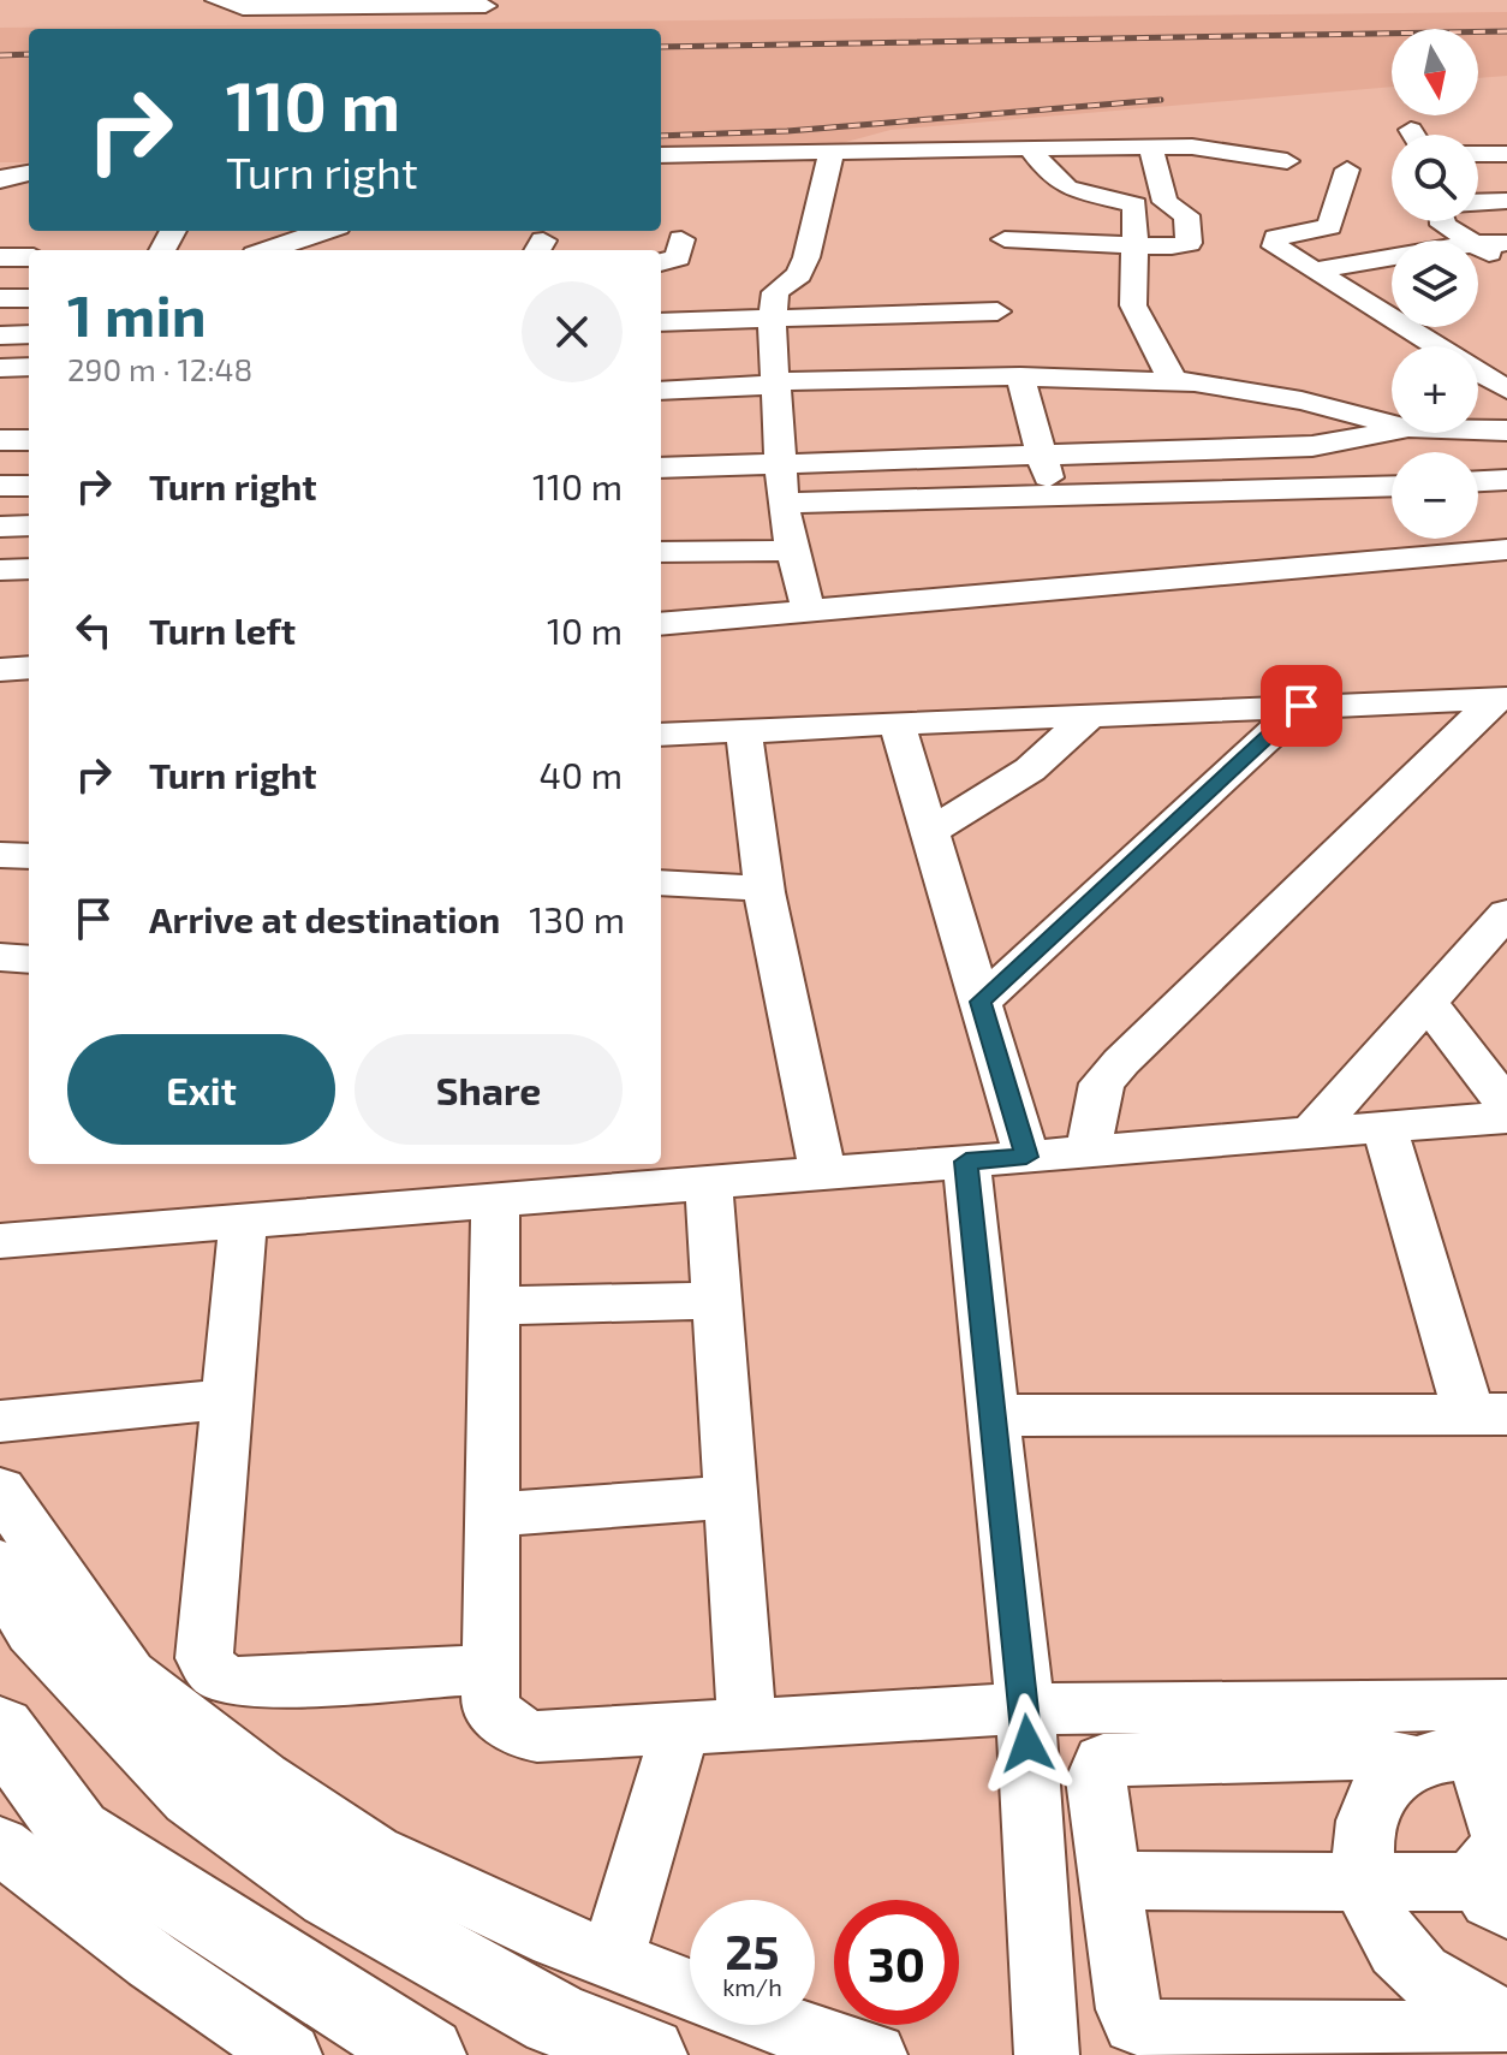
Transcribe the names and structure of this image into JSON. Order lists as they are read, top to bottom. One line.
{"north":"bottom","page":{"map_buttons":["+","−"],"turn":["110 m","Turn right"],"heading":["1 min","290 m · 12:48"],"list":[{"name":"Turn right","value":"110 m"},{"name":"Turn left","value":"10 m"},{"name":"Turn right","value":"40 m"},{"name":"Arrive at destination","value":"130 m"}],"buttons":["Exit","Share"],"speed":"25 km/h","limit":"30"}}
